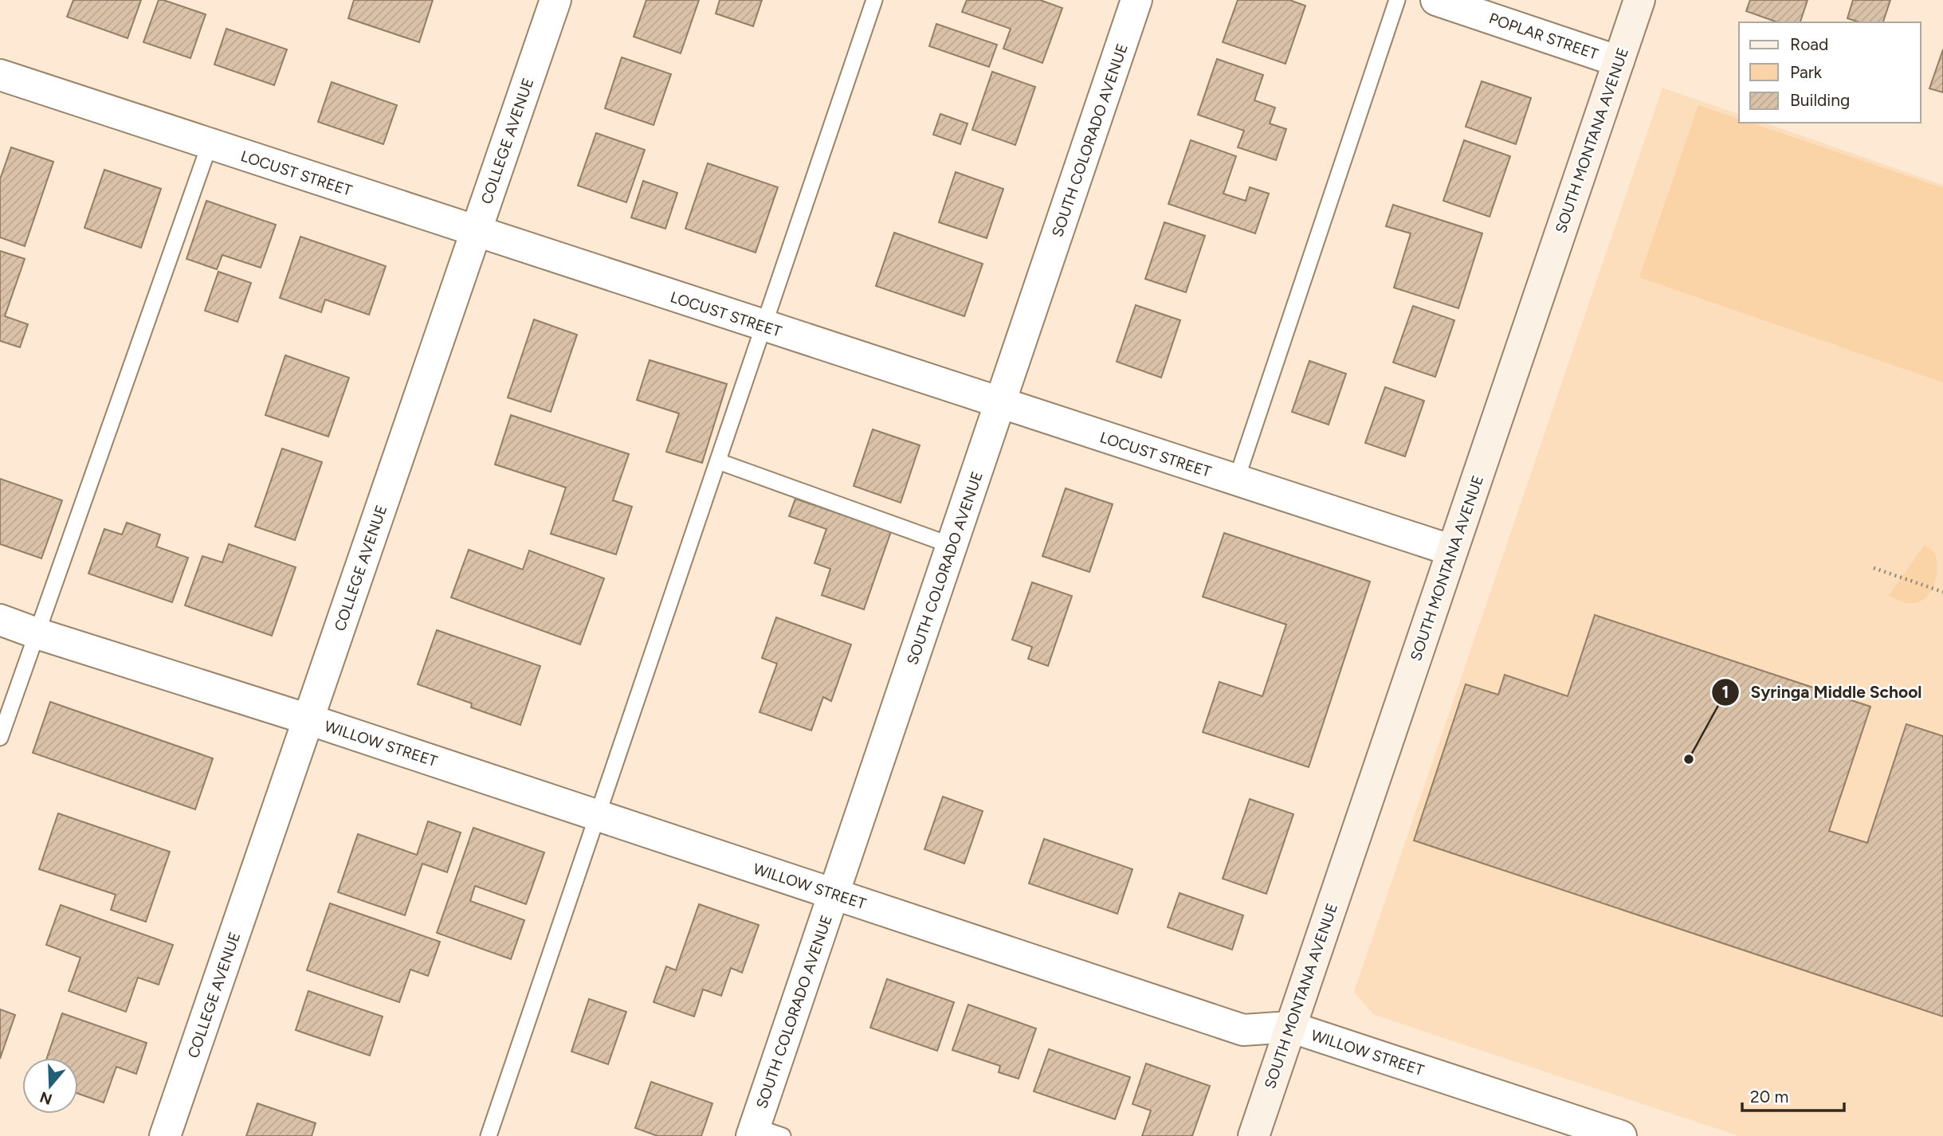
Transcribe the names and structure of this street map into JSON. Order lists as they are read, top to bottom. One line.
{"streets":{"street":["POPLAR STREET","SOUTH COLORADO AVENUE","SOUTH MONTANA AVENUE","COLLEGE AVENUE","LOCUST STREET","WILLOW STREET"]},"crossings":[["POPLAR STREET","SOUTH MONTANA AVENUE"],["SOUTH COLORADO AVENUE","LOCUST STREET"],["SOUTH COLORADO AVENUE","WILLOW STREET"],["SOUTH MONTANA AVENUE","LOCUST STREET"],["SOUTH MONTANA AVENUE","WILLOW STREET"],["COLLEGE AVENUE","LOCUST STREET"],["COLLEGE AVENUE","WILLOW STREET"]],"places":["Syringa Middle School"],"legend":["Road","Park","Building"],"scale_bar":"20 m","north":"bottom"}
